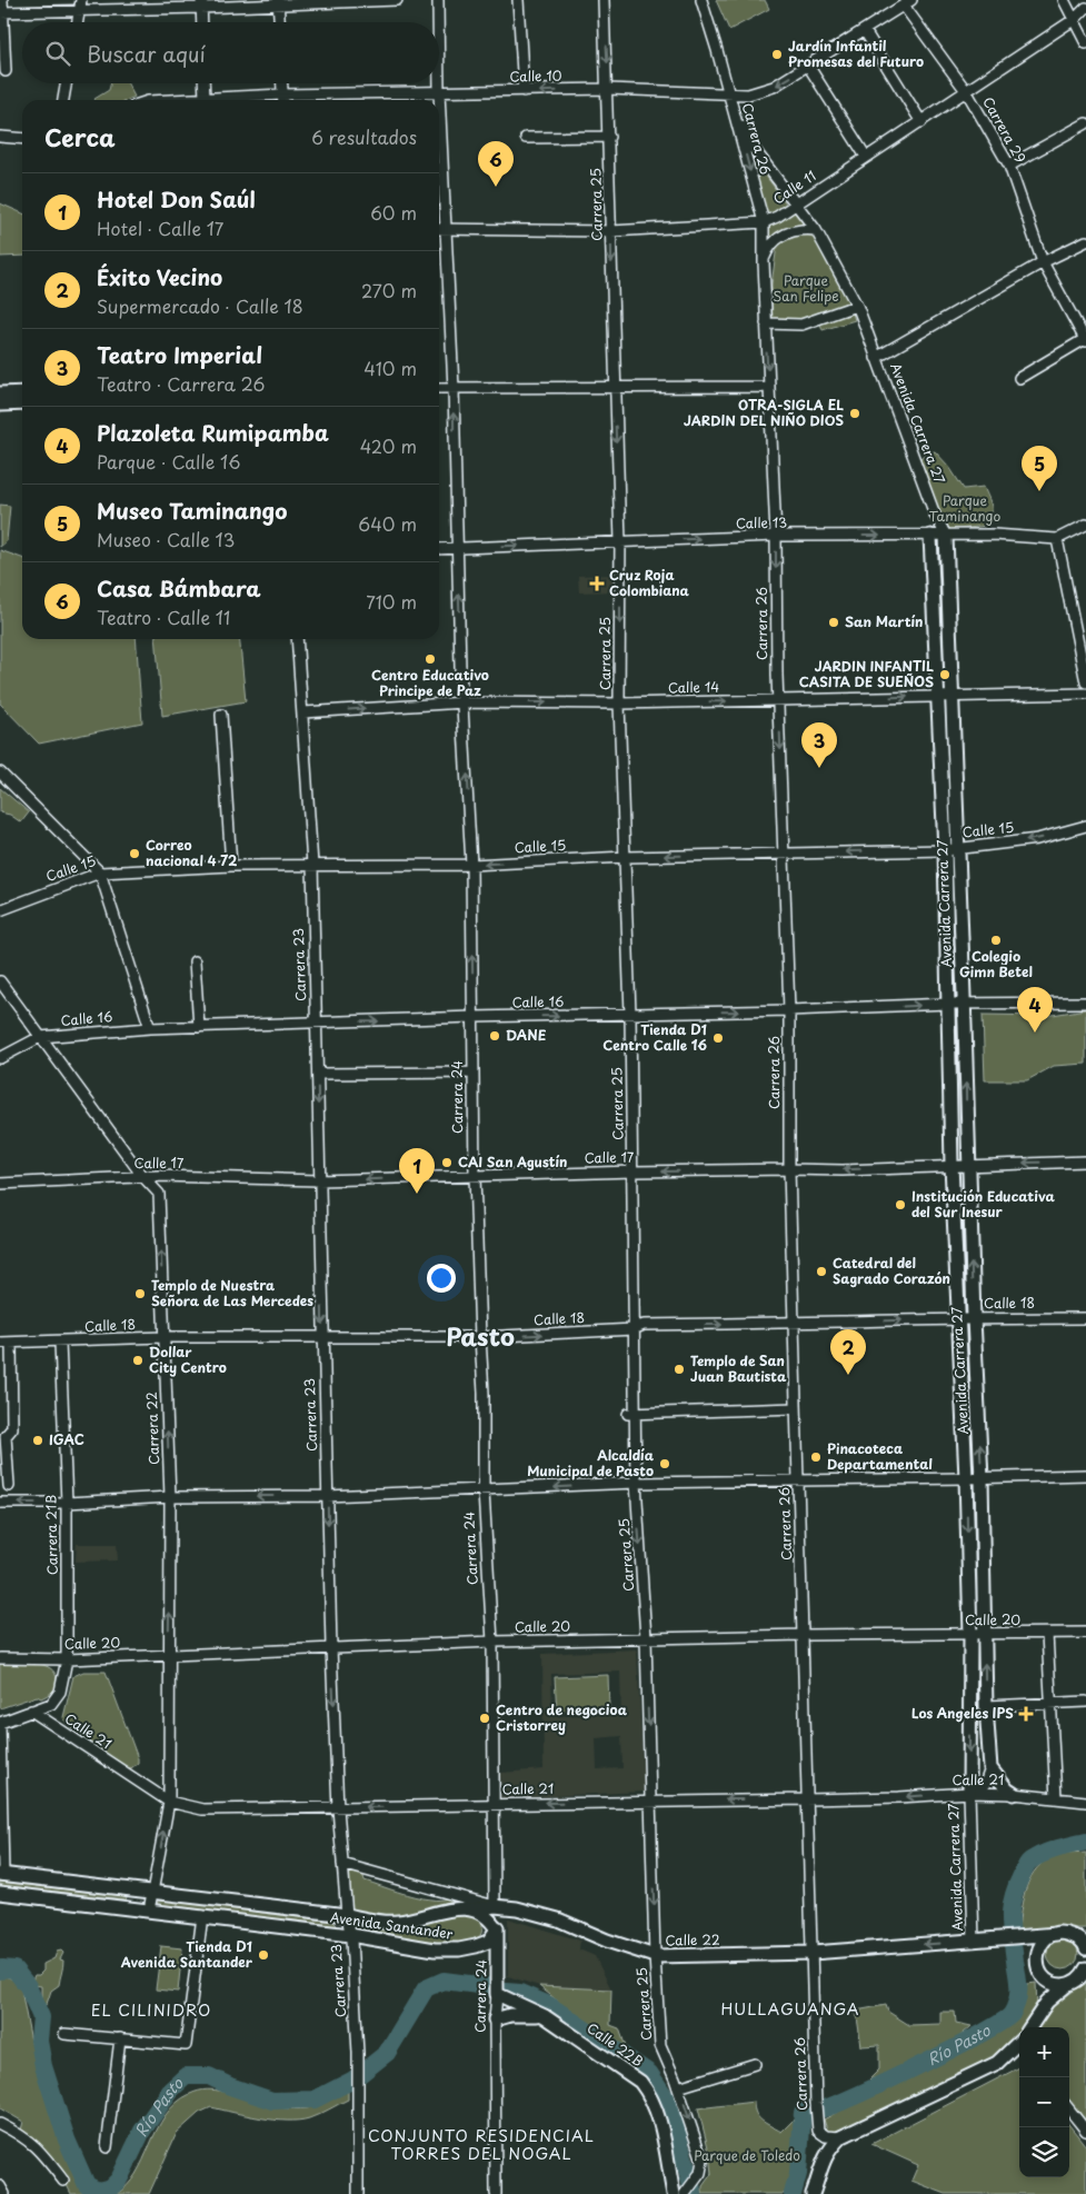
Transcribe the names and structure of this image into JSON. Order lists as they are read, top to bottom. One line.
{"streets":{"main road":["Avenida Carrera 27","Carrera 24","Avenida Santander","Calle 22","Calle 22B"],"street":["Calle 10","Carrera 29","Carrera 26","Calle 11","Carrera 25","Calle 13","Calle 14","Calle 15","Carrera 23","Calle 16","Calle 17","Calle 18","Carrera 22","Carrera 21B","Calle 20","Calle 21"]},"crossings":[["Calle 10","Carrera 29"],["Calle 10","Carrera 26"],["Calle 10","Carrera 25"],["Calle 10","Avenida Carrera 27"],["Calle 10","Carrera 24"],["Carrera 29","Calle 11"],["Carrera 26","Calle 11"],["Carrera 26","Avenida Carrera 27"],["Carrera 26","Calle 13"],["Carrera 26","Calle 14"],["Carrera 26","Calle 15"],["Carrera 26","Calle 16"],["Carrera 26","Calle 17"],["Carrera 26","Calle 18"],["Carrera 26","Calle 20"],["Carrera 26","Calle 21"],["Carrera 26","Calle 22"],["Calle 11","Carrera 25"],["Calle 11","Avenida Carrera 27"],["Calle 11","Carrera 24"],["Carrera 25","Calle 13"],["Carrera 25","Calle 14"],["Carrera 25","Calle 15"],["Carrera 25","Calle 16"],["Carrera 25","Calle 17"],["Carrera 25","Calle 18"],["Carrera 25","Calle 20"],["Carrera 25","Calle 21"],["Carrera 25","Calle 22"],["Avenida Carrera 27","Calle 13"],["Avenida Carrera 27","Calle 14"],["Avenida Carrera 27","Calle 15"],["Avenida Carrera 27","Calle 16"],["Avenida Carrera 27","Calle 17"],["Avenida Carrera 27","Calle 18"],["Avenida Carrera 27","Calle 20"],["Avenida Carrera 27","Calle 21"],["Avenida Carrera 27","Calle 22"],["Calle 13","Carrera 24"],["Calle 14","Carrera 23"],["Calle 14","Carrera 24"],["Calle 15","Carrera 23"],["Calle 15","Carrera 24"],["Carrera 23","Calle 16"],["Carrera 23","Calle 17"],["Carrera 23","Calle 18"],["Carrera 23","Calle 20"],["Carrera 23","Calle 21"],["Carrera 23","Avenida Santander"],["Carrera 23","Calle 22"],["Calle 16","Carrera 24"],["Calle 16","Carrera 22"],["Carrera 24","Calle 17"],["Carrera 24","Calle 18"],["Carrera 24","Calle 20"],["Carrera 24","Calle 21"],["Carrera 24","Avenida Santander"],["Carrera 24","Calle 22"],["Carrera 24","Calle 22B"],["Calle 17","Carrera 22"],["Calle 18","Carrera 22"],["Calle 18","Carrera 21B"],["Carrera 22","Calle 20"],["Carrera 22","Calle 21"],["Carrera 22","Avenida Santander"],["Carrera 21B","Calle 20"],["Carrera 21B","Calle 21"],["Avenida Santander","Calle 22"]],"one_way":["Carrera 25","Calle 13","Calle 14","Calle 15","Carrera 23","Calle 16","Calle 17","Calle 18","Carrera 22","Calle 21"],"districts":["Pasto","HULLAGUANGA","EL CILINIDRO","CONJUNTO RESIDENCIAL TORRES DEL NOGAL"],"water":["Río Pasto"],"parks":["Parque San Felipe","Parque Taminango","Parque de Toledo"],"places":{"other":["Jardín Infantil Promesas del Futuro","OTRA-SIGLA EL JARDIN DEL NIÑO DIOS","San Martín","Centro Educativo Principe de Paz","JARDIN INFANTIL CASITA DE SUEÑOS","Correo nacional 4 72","Colegio Gimn Betel","DANE","Tienda D1 Centro Calle 16","CAI San Agustín","Institución Educativa del Sur Inesur","Catedral del Sagrado Corazón","Templo de Nuestra Señora de Las Mercedes","Dollar City Centro","Templo de San Juan Bautista","IGAC","Pinacoteca Departamental","Alcaldía Municipal de Pasto","Centro de negocioa Cristorrey","Tienda D1 Avenida Santander"],"health":["Cruz Roja Colombiana","Los Angeles IPS"]},"page":{"search":"Buscar aquí","heading":["Cerca","6 resultados"],"pins":["6","5","3","4","1","2"],"list":[{"mark":"1","name":"Hotel Don Saúl","note":"Hotel · Calle 17","value":"60 m"},{"mark":"2","name":"Éxito Vecino","note":"Supermercado · Calle 18","value":"270 m"},{"mark":"3","name":"Teatro Imperial","note":"Teatro · Carrera 26","value":"410 m"},{"mark":"4","name":"Plazoleta Rumipamba","note":"Parque · Calle 16","value":"420 m"},{"mark":"5","name":"Museo Taminango","note":"Museo · Calle 13","value":"640 m"},{"mark":"6","name":"Casa Bámbara","note":"Teatro · Calle 11","value":"710 m"}],"map_buttons":["+","−"]}}
